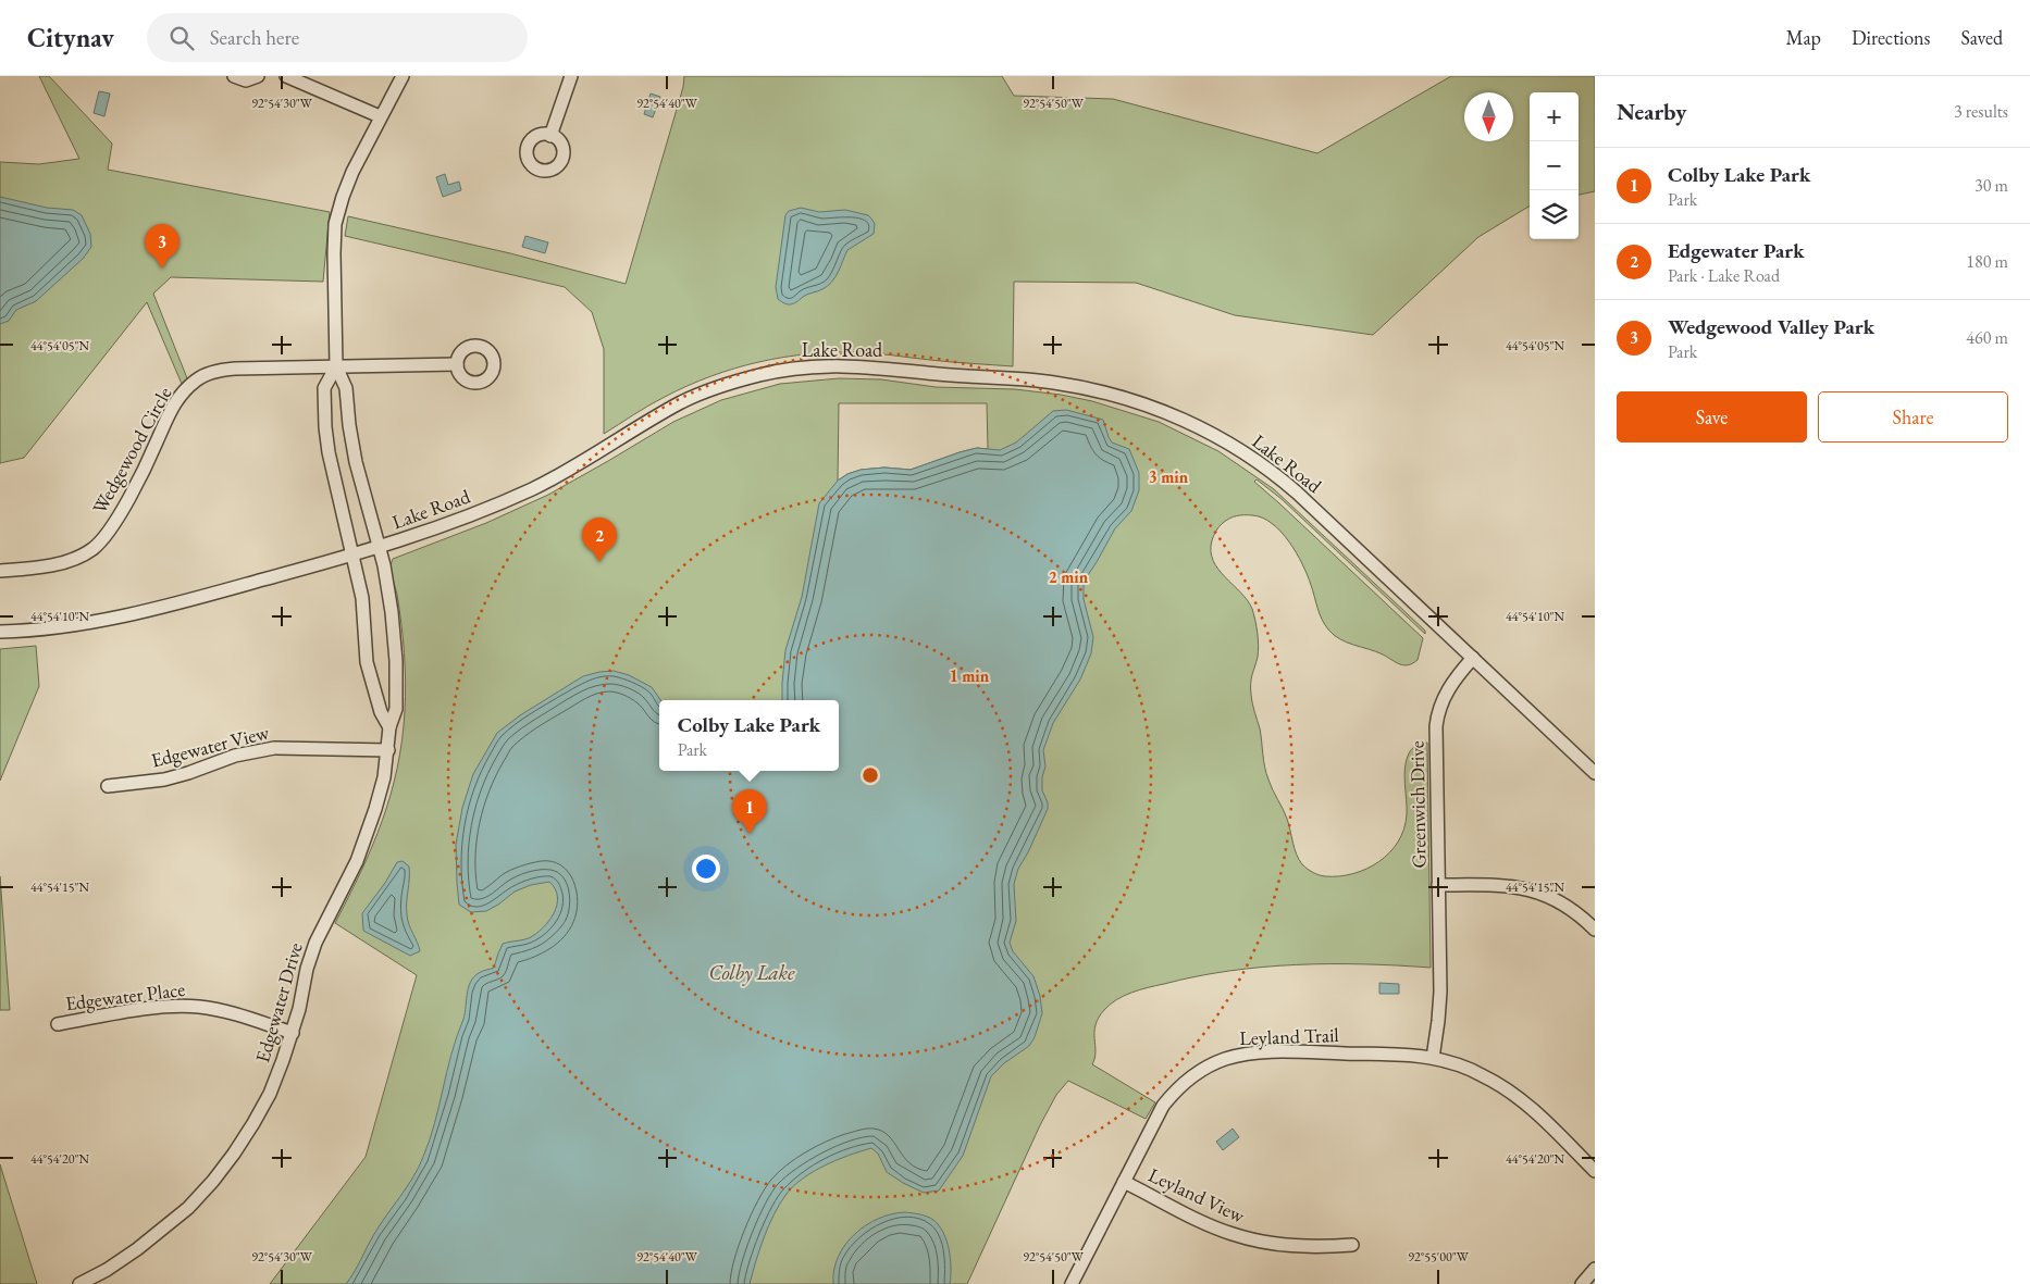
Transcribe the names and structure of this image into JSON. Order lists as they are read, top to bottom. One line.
{"streets":{"street":["Lake Road","Wedgewood Circle","Edgewater View","Greenwich Drive","Edgewater Place","Edgewater Drive","Leyland Trail","Leyland View"]},"crossings":[["Lake Road","Greenwich Drive"],["Lake Road","Edgewater Drive"],["Wedgewood Circle","Edgewater Drive"],["Edgewater View","Edgewater Drive"],["Greenwich Drive","Leyland Trail"],["Edgewater Place","Edgewater Drive"],["Leyland Trail","Leyland View"]],"water":["Colby Lake"],"north":"bottom","page":{"header":"Citynav","search":"Search here","nav":["Map","Directions","Saved"],"heading":["Nearby","3 results"],"map_buttons":["+","−"],"list":[{"mark":"1","name":"Colby Lake Park","note":"Park","value":"30 m"},{"mark":"2","name":"Edgewater Park","note":"Park · Lake Road","value":"180 m"},{"mark":"3","name":"Wedgewood Valley Park","note":"Park","value":"460 m"}],"pins":["3","2","1"],"buttons":["Save","Share"],"popup":["Colby Lake Park","Park"]},"coordinates":["92°54'30\"W","92°54'40\"W","92°54'50\"W","44°54'05\"N","44°54'10\"N","44°54'15\"N","44°54'20\"N","92°55'00\"W"],"rings":["3 min","2 min","1 min"]}
